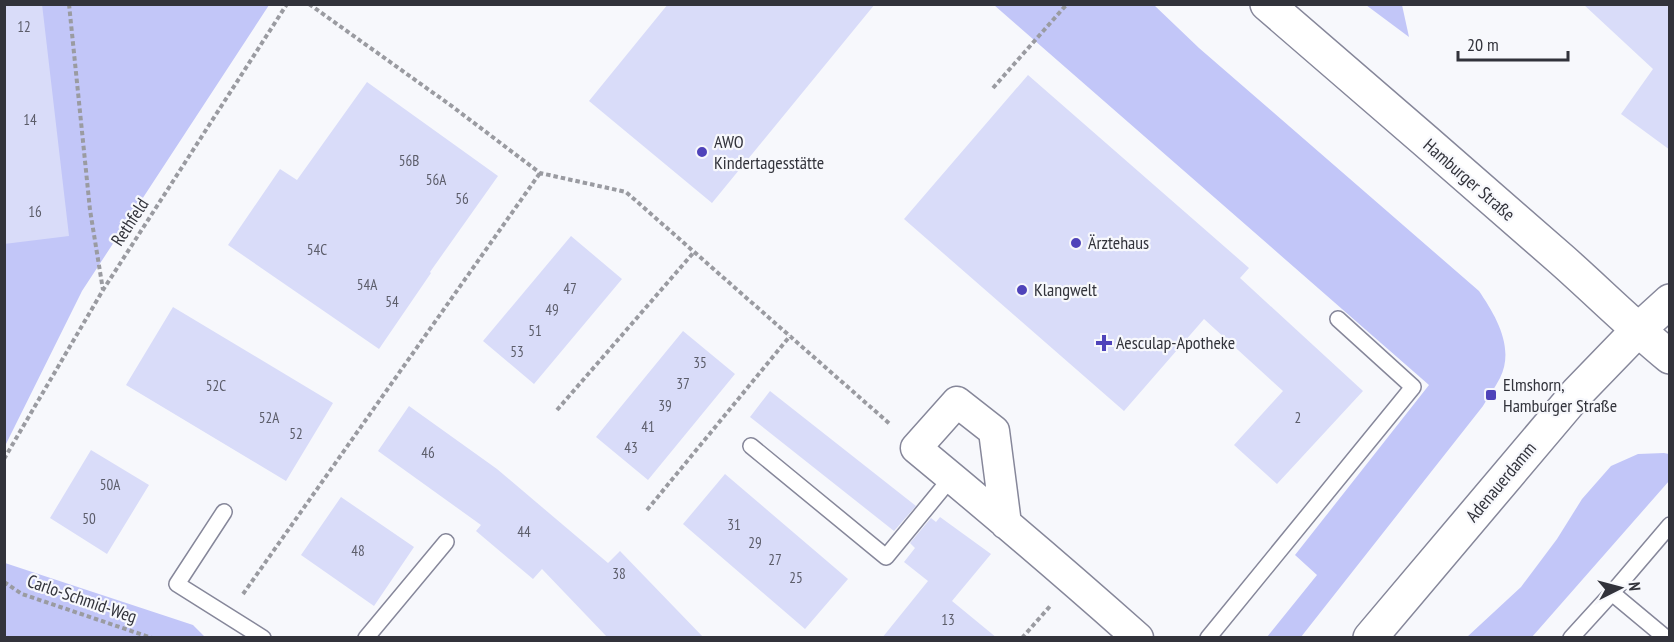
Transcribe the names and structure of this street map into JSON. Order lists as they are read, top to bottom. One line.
{"streets":{"main road":["Hamburger Straße","Adenauerdamm"],"path":["Rethfeld","Carlo-Schmid-Weg"]},"crossings":[["Hamburger Straße","Adenauerdamm"]],"places":{"other":["AWO Kindertagesstätte","Ärztehaus","Klangwelt"],"health":["Aesculap-Apotheke"],"transit":["Elmshorn, Hamburger Straße"]},"house_numbers":["12","14","56B","56A","56","16","54C","54A","47","54","49","51","53","35","37","52C","39","52A","2","41","52","43","46","50A","50","31","44","29","48","27","38","25","13"],"scale_bar":"20 m","north":"right"}
